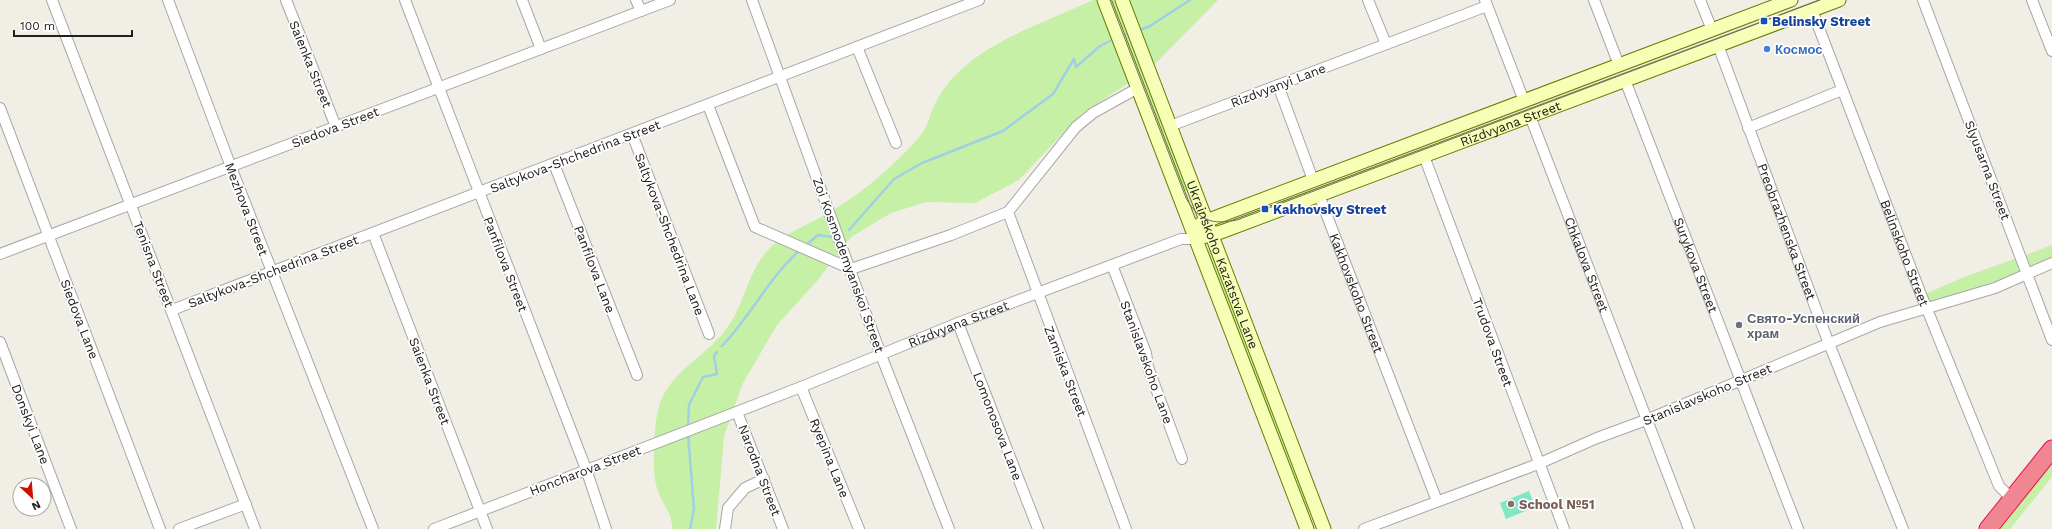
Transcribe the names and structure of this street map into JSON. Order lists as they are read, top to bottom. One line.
{"streets":{"street":["Saienka Street","Rizdvyanyi Lane","Rizdvyana Street","Siedova Street","Saltykova-Shchedrina Street","Slyusarna Street","Mezhova Street","Preobrazhenska Street","Saltykova-Shchedrina Lane","Belinskoho Street","Tenisna Street","Panfilova Street","Chkalova Street","Surykova Street","Zoi Kosmodemyanskoi Street","Ukrainskoho Kazatstva Lane","Panfilova Lane","Kakhovskoho Street","Siedova Lane","Trudova Street","Stanislavskoho Lane","Zamiska Street","Stanislavskoho Street","Donskyi Lane","Lomonosova Lane","Ryepina Lane","Honcharova Street","Narodna Street"]},"crossings":[["Saienka Street","Siedova Street"],["Saienka Street","Saltykova-Shchedrina Street"],["Saienka Street","Honcharova Street"],["Rizdvyanyi Lane","Chkalova Street"],["Rizdvyanyi Lane","Ukrainskoho Kazatstva Lane"],["Rizdvyanyi Lane","Kakhovskoho Street"],["Rizdvyana Street","Preobrazhenska Street"],["Rizdvyana Street","Belinskoho Street"],["Rizdvyana Street","Chkalova Street"],["Rizdvyana Street","Surykova Street"],["Rizdvyana Street","Zoi Kosmodemyanskoi Street"],["Rizdvyana Street","Ukrainskoho Kazatstva Lane"],["Rizdvyana Street","Kakhovskoho Street"],["Rizdvyana Street","Trudova Street"],["Rizdvyana Street","Stanislavskoho Lane"],["Rizdvyana Street","Zamiska Street"],["Rizdvyana Street","Lomonosova Lane"],["Rizdvyana Street","Ryepina Lane"],["Rizdvyana Street","Honcharova Street"],["Rizdvyana Street","Narodna Street"],["Siedova Street","Mezhova Street"],["Siedova Street","Tenisna Street"],["Siedova Street","Panfilova Street"],["Siedova Street","Siedova Lane"],["Saltykova-Shchedrina Street","Mezhova Street"],["Saltykova-Shchedrina Street","Saltykova-Shchedrina Lane"],["Saltykova-Shchedrina Street","Tenisna Street"],["Saltykova-Shchedrina Street","Panfilova Street"],["Saltykova-Shchedrina Street","Zoi Kosmodemyanskoi Street"],["Saltykova-Shchedrina Street","Panfilova Lane"],["Slyusarna Street","Stanislavskoho Street"],["Preobrazhenska Street","Stanislavskoho Street"],["Belinskoho Street","Stanislavskoho Street"],["Panfilova Street","Honcharova Street"],["Chkalova Street","Stanislavskoho Street"],["Surykova Street","Stanislavskoho Street"],["Kakhovskoho Street","Stanislavskoho Street"],["Trudova Street","Stanislavskoho Street"],["Honcharova Street","Narodna Street"]],"places":{"transit":["Belinsky Street","Kakhovsky Street"],"other":["Космос","Свято-Успенский храм","School №51"]},"scale_bar":"100 m","north":"bottom right"}
